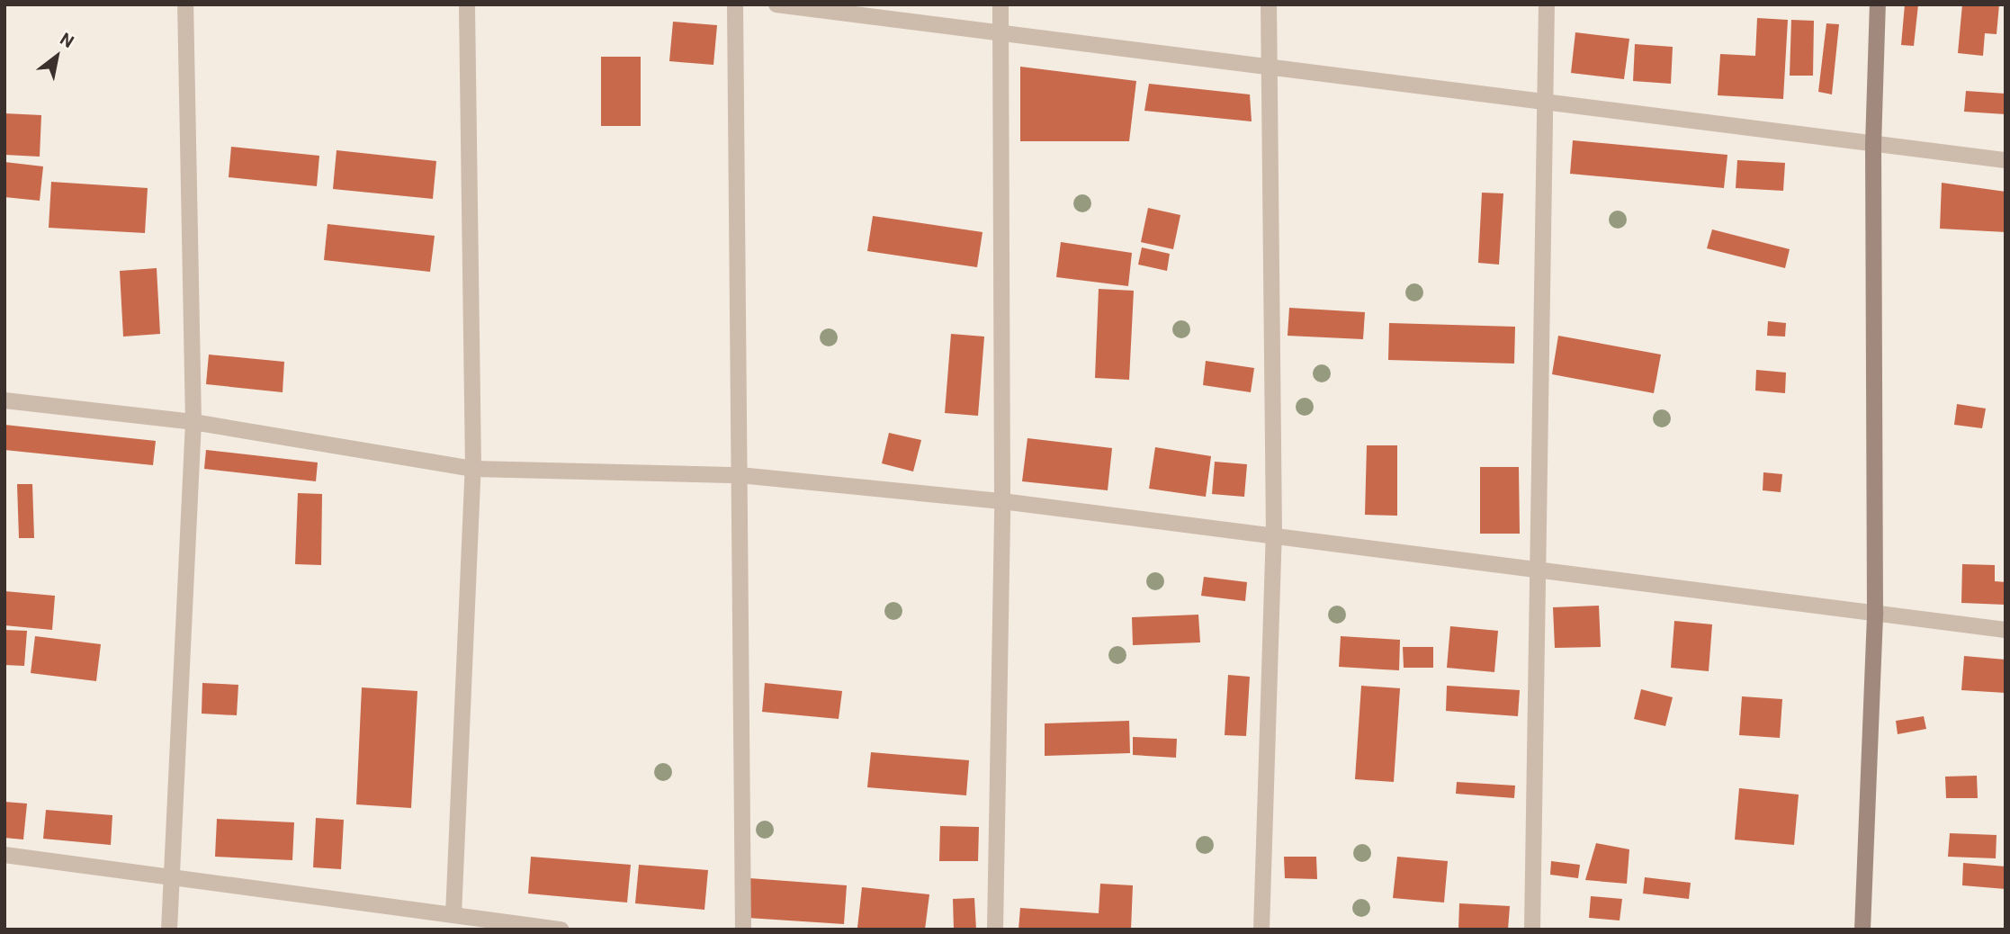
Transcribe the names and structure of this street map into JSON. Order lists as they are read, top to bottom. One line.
{"north":"top right"}
